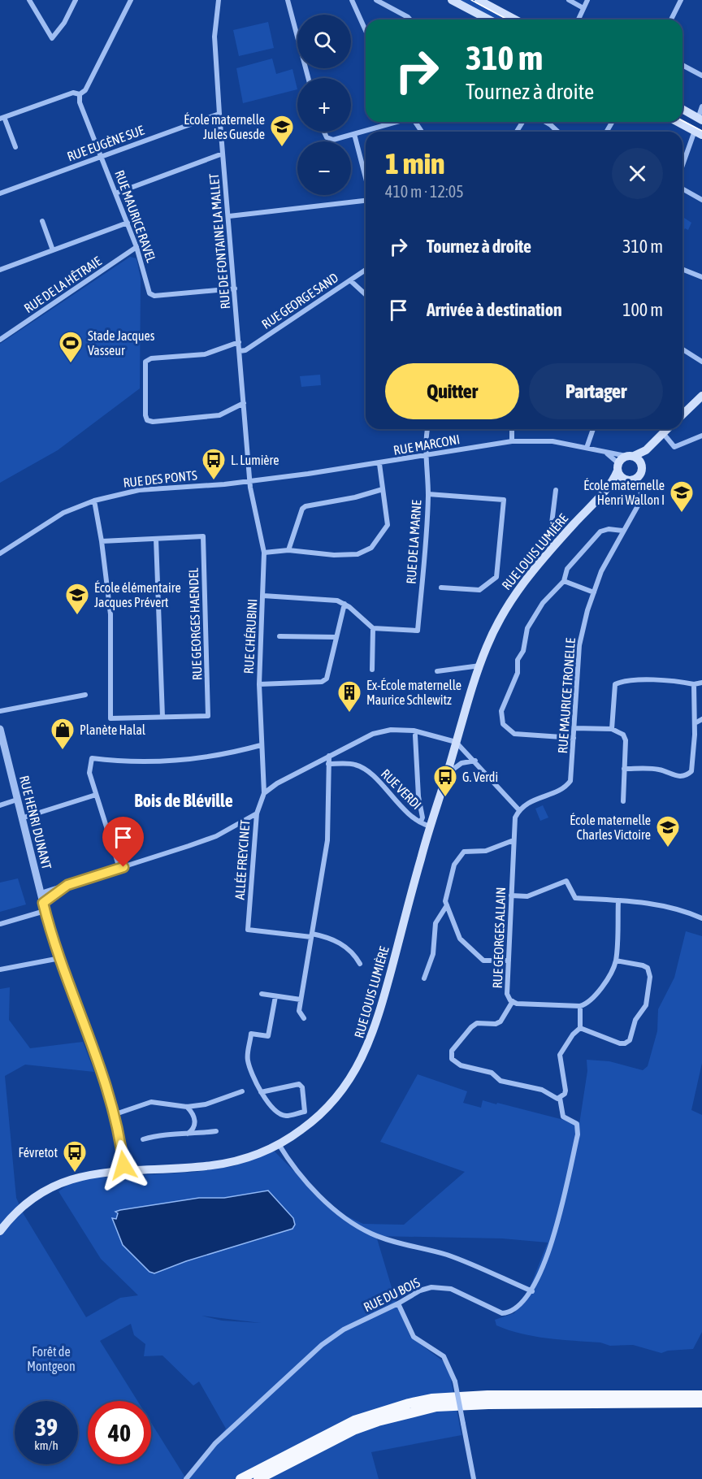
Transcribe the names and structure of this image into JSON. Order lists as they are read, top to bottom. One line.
{"streets":{"main road":["RUE LOUIS LUMIÈRE"],"street":["RUE EUGÈNE SUE","RUE MAURICE RAVEL","RUE DE FONTAINE LA MALLET","RUE DE LA HÊTRAIE","RUE GEORGE SAND","RUE MARCONI","RUE DES PONTS","RUE DE LA MARNE","RUE GEORGES HAENDEL","RUE CHÉRUBINI","RUE MAURICE TRONELLE","RUE VERDI","RUE HENRI DUNANT","ALLÉE FREYCINET","RUE GEORGES ALLAIN","RUE DU BOIS"]},"crossings":[["RUE EUGÈNE SUE","RUE MAURICE RAVEL"],["RUE EUGÈNE SUE","RUE DE FONTAINE LA MALLET"],["RUE MAURICE RAVEL","RUE DE FONTAINE LA MALLET"],["RUE MAURICE RAVEL","RUE DE LA HÊTRAIE"],["RUE DE FONTAINE LA MALLET","RUE GEORGE SAND"],["RUE DE FONTAINE LA MALLET","RUE MARCONI"],["RUE DE FONTAINE LA MALLET","RUE DES PONTS"],["RUE DE FONTAINE LA MALLET","RUE CHÉRUBINI"],["RUE MARCONI","RUE DES PONTS"],["RUE MARCONI","RUE DE LA MARNE"],["RUE MARCONI","RUE LOUIS LUMIÈRE"],["RUE MARCONI","RUE CHÉRUBINI"],["RUE DES PONTS","RUE CHÉRUBINI"],["RUE LOUIS LUMIÈRE","RUE MAURICE TRONELLE"],["RUE LOUIS LUMIÈRE","RUE VERDI"],["RUE LOUIS LUMIÈRE","RUE HENRI DUNANT"],["RUE CHÉRUBINI","ALLÉE FREYCINET"],["RUE MAURICE TRONELLE","RUE GEORGES ALLAIN"]],"districts":["Bois de Bléville"],"parks":["Forêt de Montgeon"],"places":{"school or university":["École maternelle Jules Guesde","École maternelle Henri Wallon I","École élémentaire Jacques Prévert","École maternelle Charles Victoire"],"sports":["Stade Jacques Vasseur"],"bus stop":["L. Lumière","G. Verdi","Févretot"],"building":["Ex-École maternelle Maurice Schlewitz"],"shop":["Planète Halal"]},"page":{"map_buttons":["+","−"],"turn":["310 m","Tournez à droite"],"heading":["1 min","410 m · 12:05"],"list":[{"name":"Tournez à droite","value":"310 m"},{"name":"Arrivée à destination","value":"100 m"}],"buttons":["Quitter","Partager"],"speed":"39 km/h","limit":"40"}}
